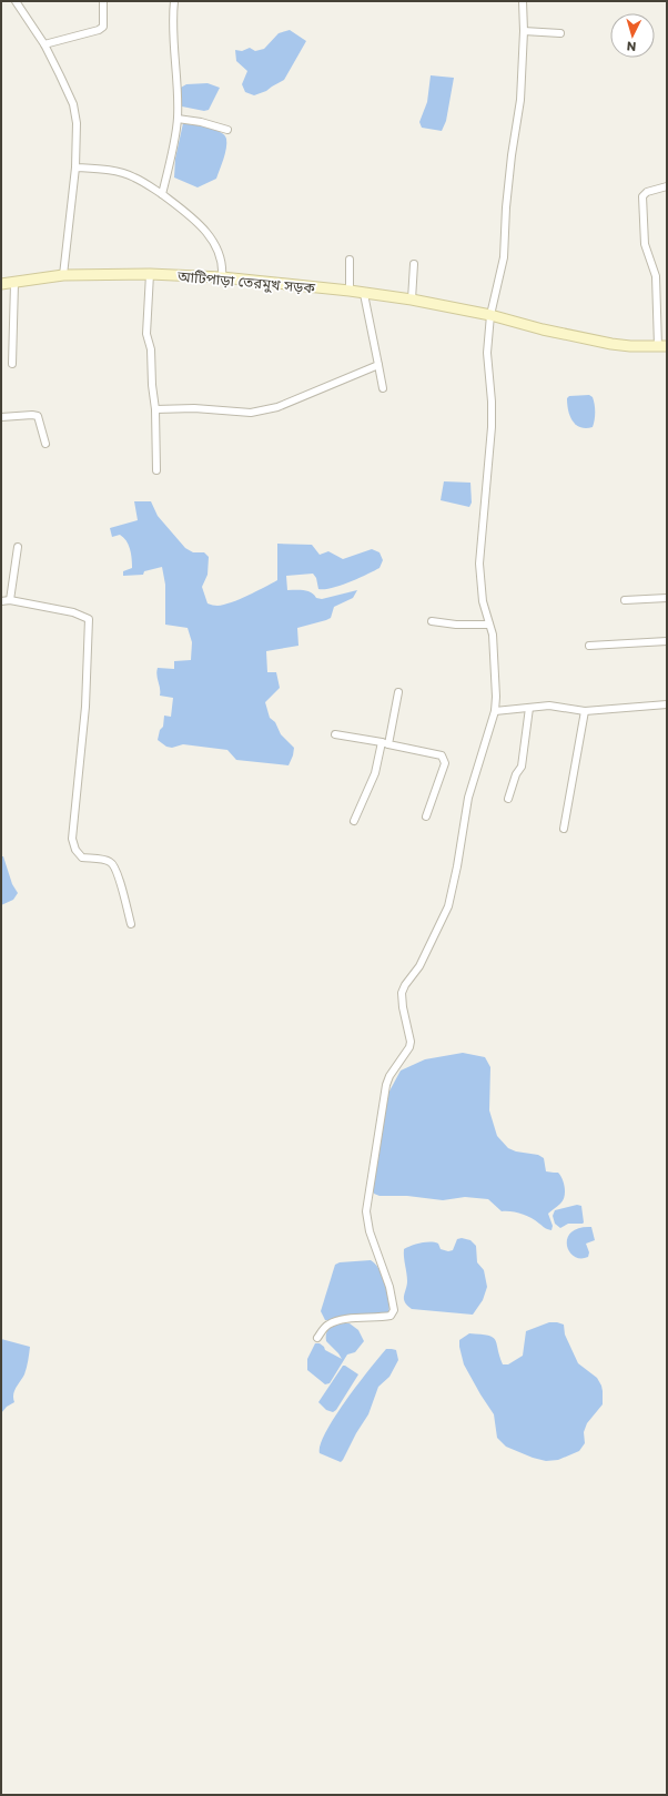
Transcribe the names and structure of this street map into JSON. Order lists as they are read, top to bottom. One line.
{"streets":{"main road":["আটিপাড়া তেরমুখ সড়ক"]},"north":"bottom"}
